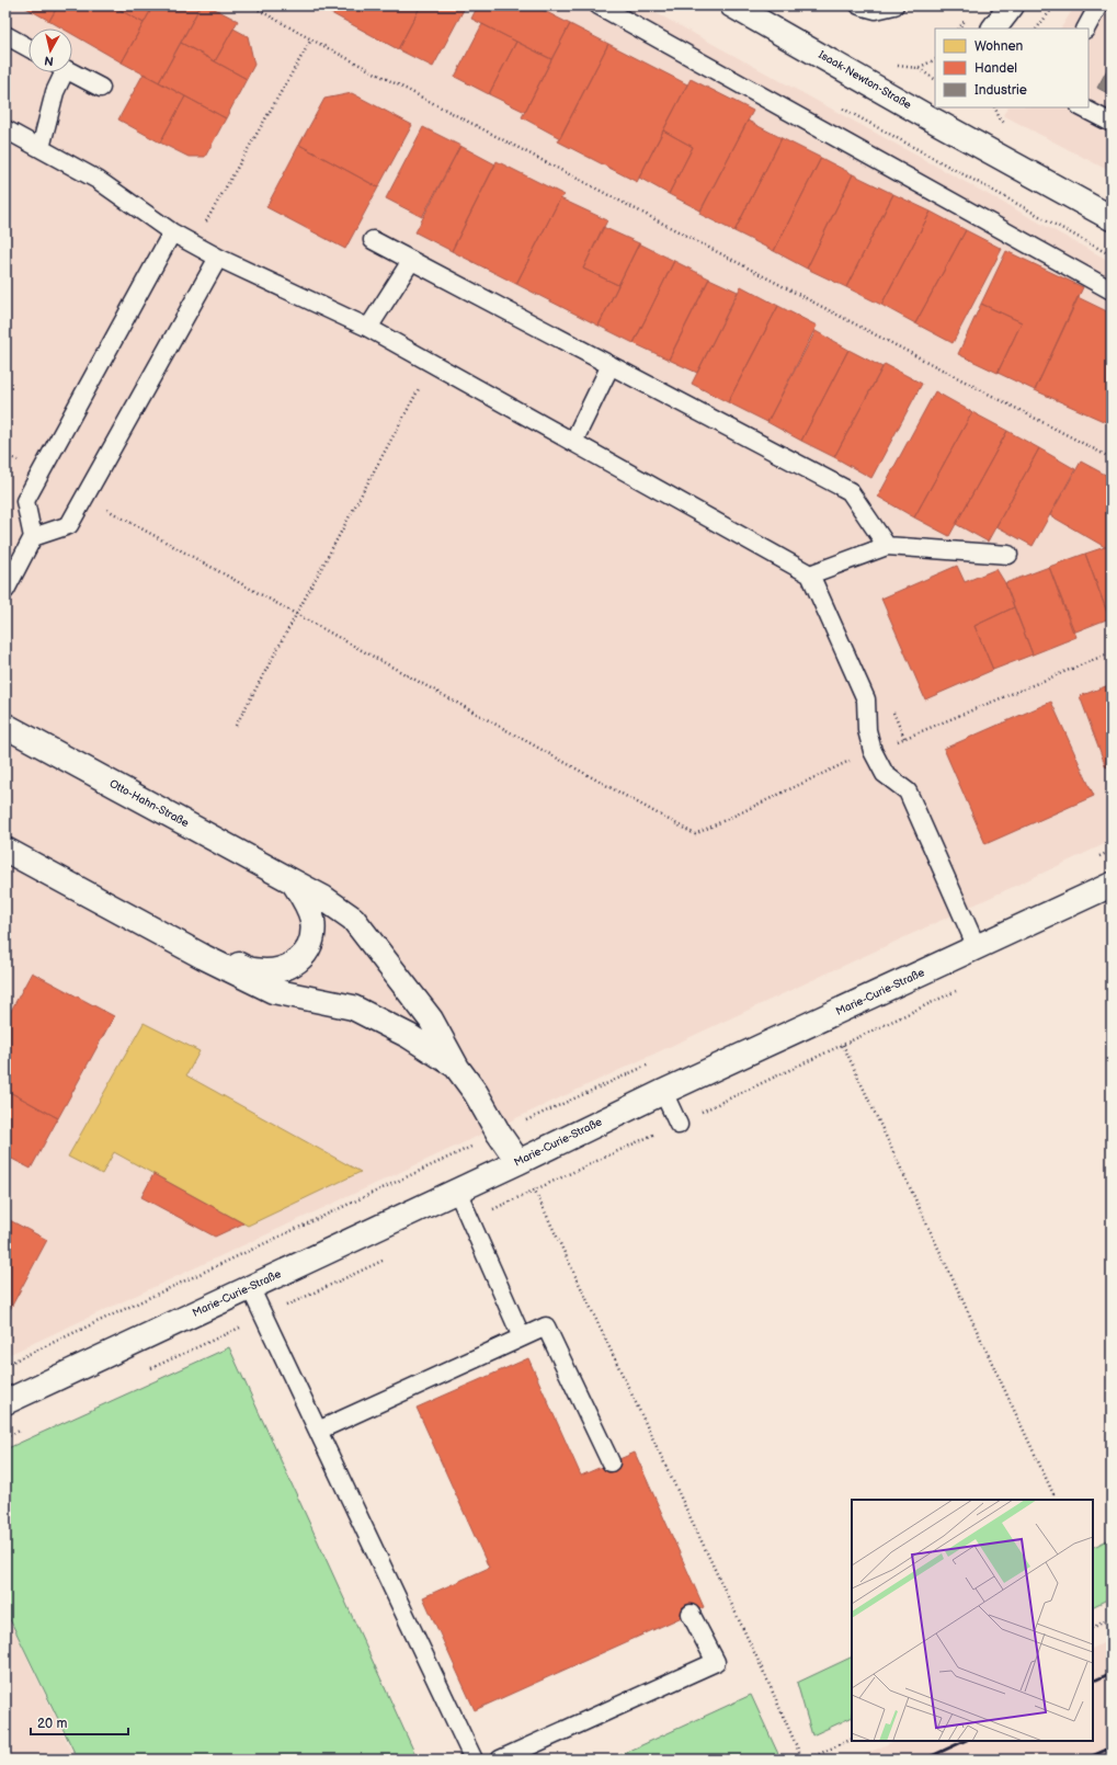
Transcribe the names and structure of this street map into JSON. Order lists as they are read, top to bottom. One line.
{"streets":{"street":["Isaak-Newton-Straße","Otto-Hahn-Straße","Marie-Curie-Straße"]},"crossings":[["Otto-Hahn-Straße","Marie-Curie-Straße"]],"legend":["Wohnen","Handel","Industrie"],"scale_bar":"20 m","north":"bottom"}
